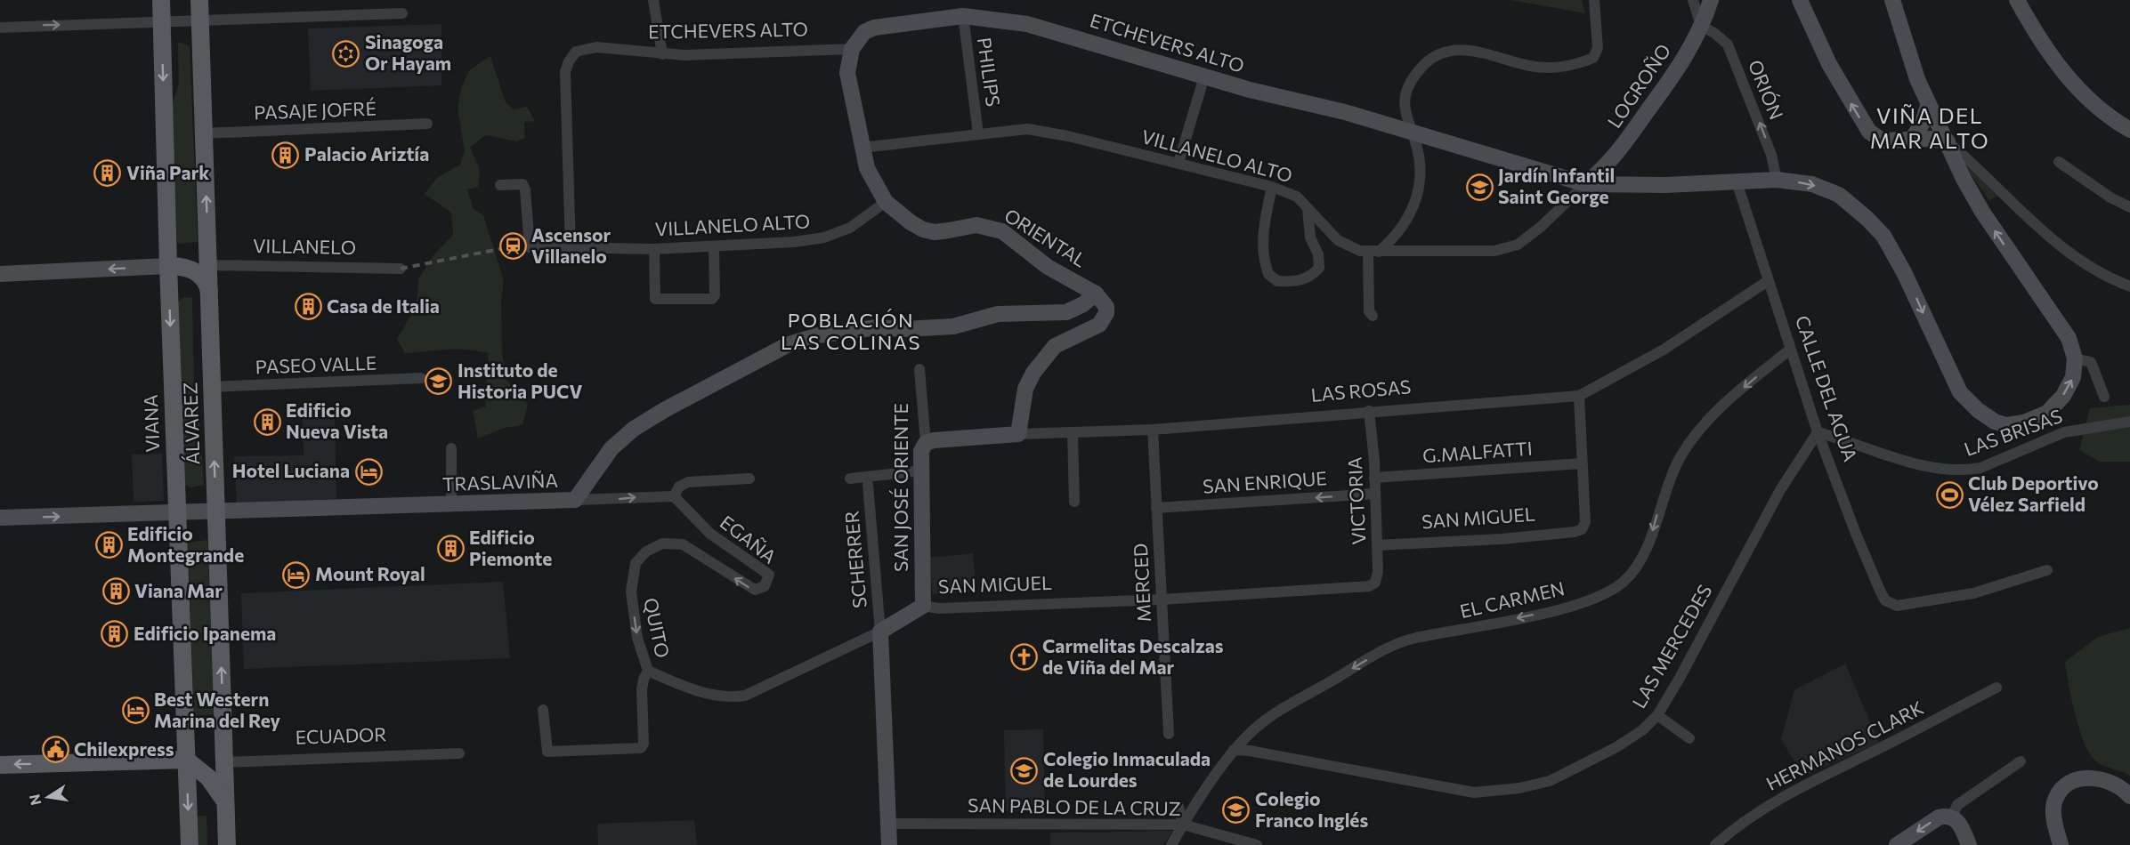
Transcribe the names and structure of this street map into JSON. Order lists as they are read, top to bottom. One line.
{"streets":{"main road":["VIANA","ÁLVAREZ"],"street":["ETCHEVERS ALTO","PHILIPS","LOGROÑO","ORIÓN","PASAJE JOFRÉ","VILLANELO ALTO","ORIENTAL","VILLANELO","PASEO VALLE","CALLE DEL AGUA","LAS ROSAS","LAS BRISAS","G.MALFATTI","TRASLAVIÑA","SAN ENRIQUE","SAN JOSÉ ORIENTE","VICTORIA","SAN MIGUEL","EGAÑA","SCHERRER","MERCED","EL CARMEN","QUITO","LAS MERCEDES","ECUADOR","HERMANOS CLARK","SAN PABLO DE LA CRUZ"]},"crossings":[["ETCHEVERS ALTO","PHILIPS"],["ETCHEVERS ALTO","LOGROÑO"],["ETCHEVERS ALTO","ORIÓN"],["ETCHEVERS ALTO","VILLANELO ALTO"],["ETCHEVERS ALTO","ORIENTAL"],["ETCHEVERS ALTO","CALLE DEL AGUA"],["PHILIPS","VILLANELO ALTO"],["LOGROÑO","ORIÓN"],["LOGROÑO","VILLANELO ALTO"],["PASAJE JOFRÉ","ÁLVAREZ"],["VILLANELO ALTO","ORIENTAL"],["ORIENTAL","TRASLAVIÑA"],["VILLANELO","ÁLVAREZ"],["PASEO VALLE","ÁLVAREZ"],["CALLE DEL AGUA","LAS ROSAS"],["CALLE DEL AGUA","LAS BRISAS"],["CALLE DEL AGUA","EL CARMEN"],["CALLE DEL AGUA","LAS MERCEDES"],["LAS ROSAS","SAN JOSÉ ORIENTE"],["LAS ROSAS","VICTORIA"],["LAS ROSAS","MERCED"],["VIANA","TRASLAVIÑA"],["ÁLVAREZ","TRASLAVIÑA"],["ÁLVAREZ","ECUADOR"],["LAS BRISAS","LAS MERCEDES"],["G.MALFATTI","VICTORIA"],["G.MALFATTI","SAN MIGUEL"],["SAN ENRIQUE","VICTORIA"],["SAN ENRIQUE","MERCED"],["SAN JOSÉ ORIENTE","SAN MIGUEL"],["VICTORIA","SAN MIGUEL"],["SAN MIGUEL","SCHERRER"],["SAN MIGUEL","MERCED"],["SAN MIGUEL","QUITO"],["EGAÑA","QUITO"],["EL CARMEN","LAS MERCEDES"],["EL CARMEN","SAN PABLO DE LA CRUZ"]],"one_way":["ORIÓN","VIANA","ÁLVAREZ","SAN ENRIQUE","EL CARMEN"],"districts":["VIÑA DEL MAR ALTO","POBLACIÓN LAS COLINAS"],"places":{"synagogue":["Sinagoga Or Hayam"],"building":["Palacio Ariztía","Viña Park","Casa de Italia","Edificio Nueva Vista","Edificio Montegrande","Edificio Piemonte","Viana Mar","Edificio Ipanema"],"school or university":["Jardín Infantil Saint George","Instituto de Historia PUCV","Colegio Inmaculada de Lourdes","Colegio Franco Inglés"],"station":["Ascensor Villanelo"],"hotel":["Hotel Luciana","Mount Royal","Best Western Marina del Rey"],"sports":["Club Deportivo Vélez Sarfield"],"church":["Carmelitas Descalzas de Viña del Mar"],"public building":["Chilexpress"]},"north":"left"}
